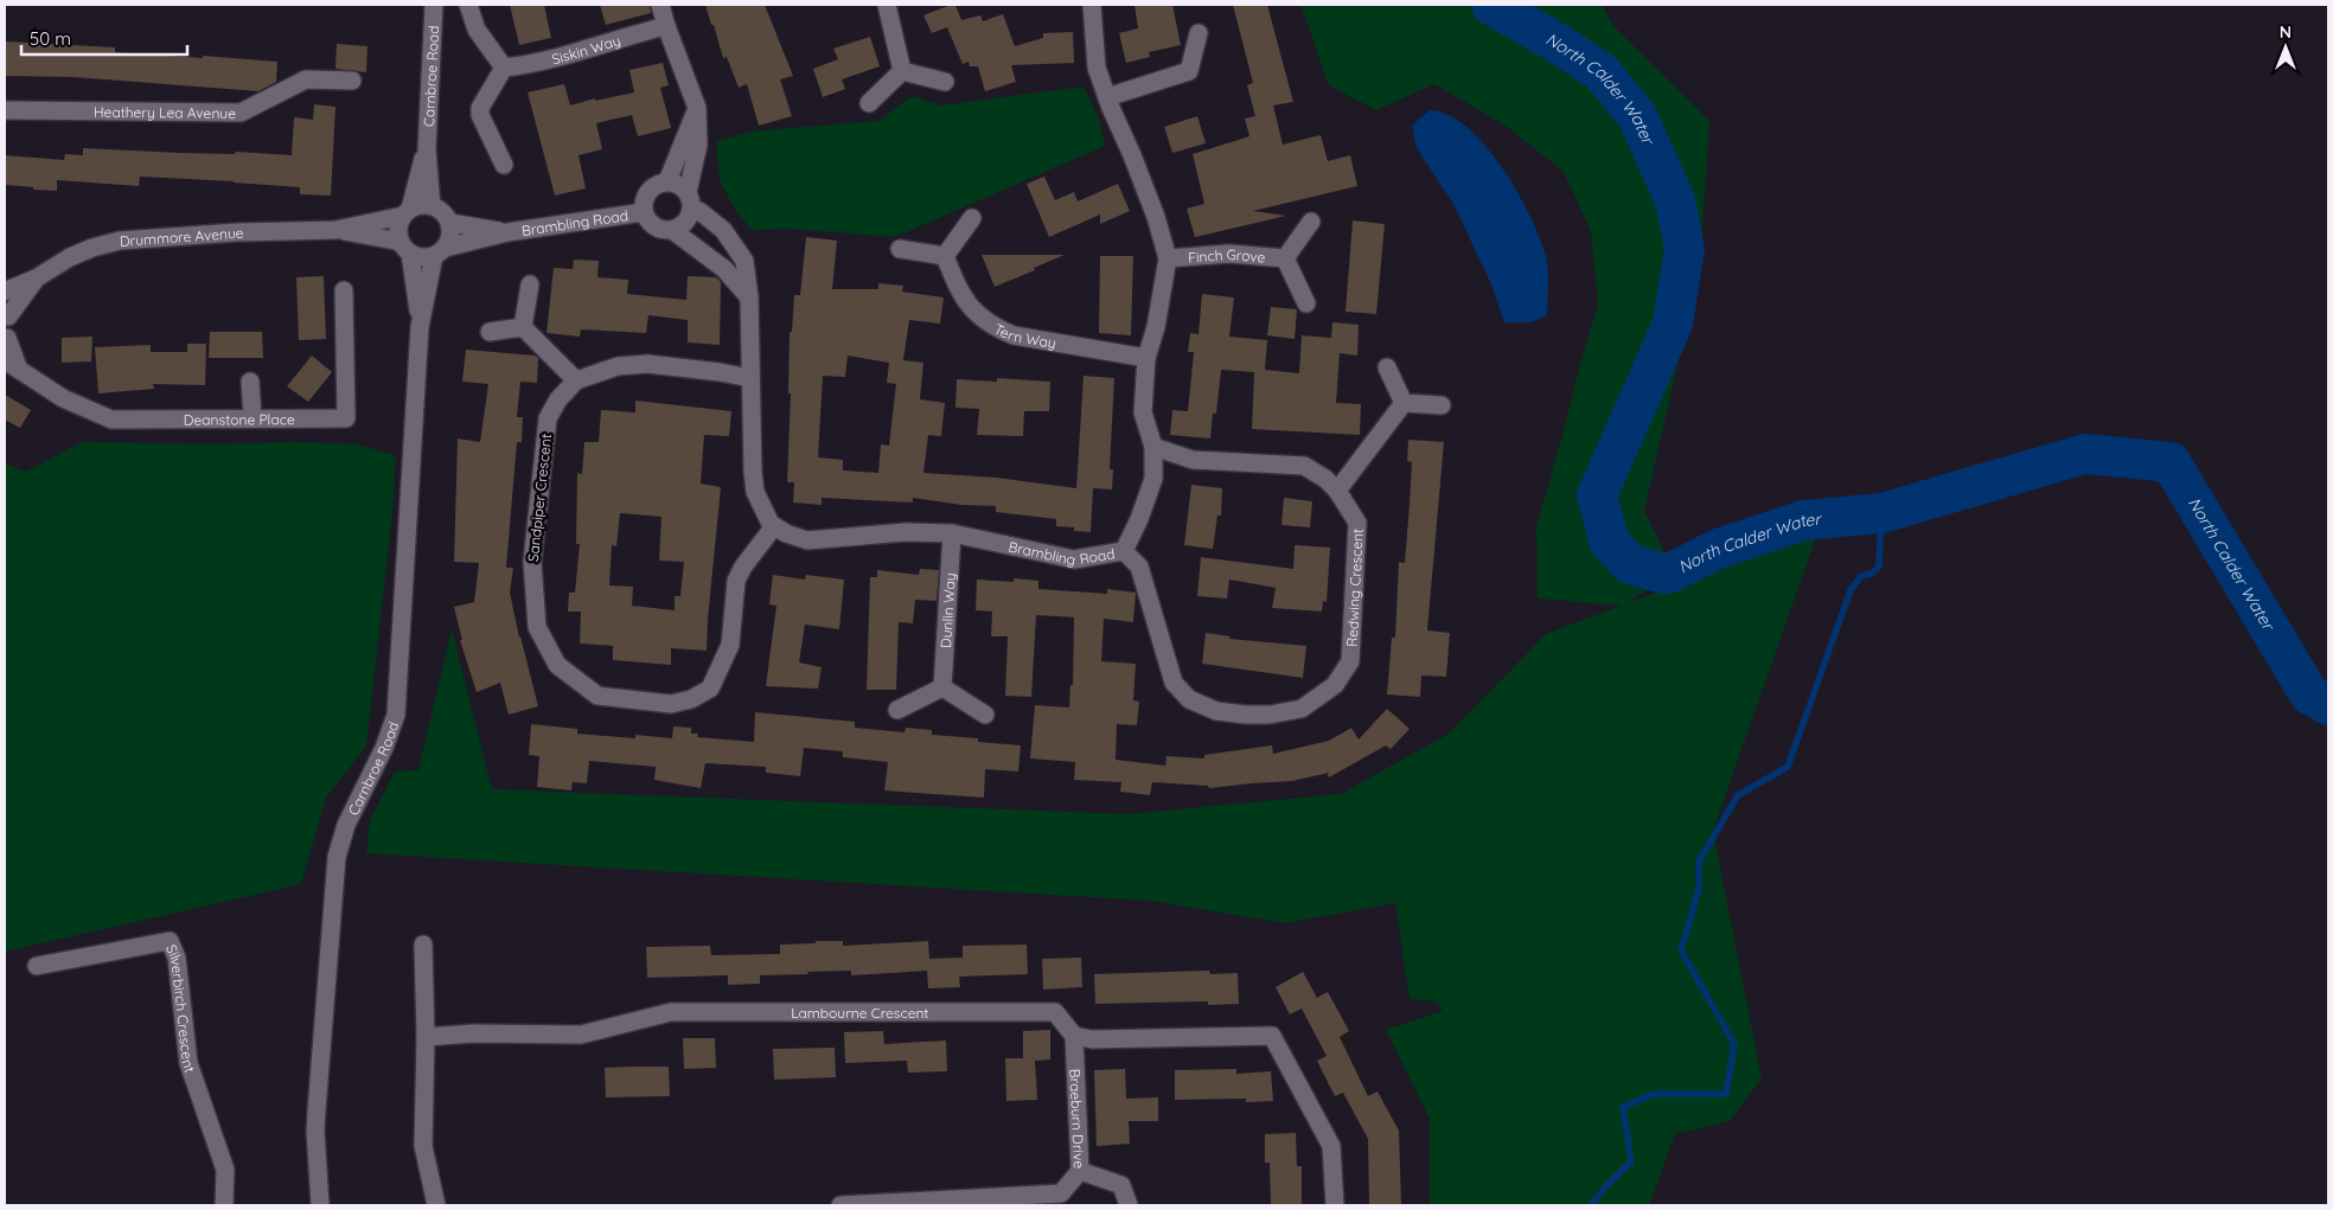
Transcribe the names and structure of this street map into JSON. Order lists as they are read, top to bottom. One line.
{"streets":{"street":["Siskin Way","Carnbroe Road","Heathery Lea Avenue","Brambling Road","Drummore Avenue","Finch Grove","Tern Way","Deanstone Place","Sandpiper Crescent","Redwing Crescent","Dunlin Way","Silverbirch Crescent","Lambourne Crescent","Braeburn Drive"]},"crossings":[["Carnbroe Road","Brambling Road"],["Carnbroe Road","Drummore Avenue"],["Brambling Road","Drummore Avenue"],["Brambling Road","Finch Grove"],["Brambling Road","Tern Way"],["Brambling Road","Sandpiper Crescent"],["Brambling Road","Redwing Crescent"],["Brambling Road","Dunlin Way"],["Lambourne Crescent","Braeburn Drive"]],"water":["North Calder Water"],"scale_bar":"50 m","north":"top"}
